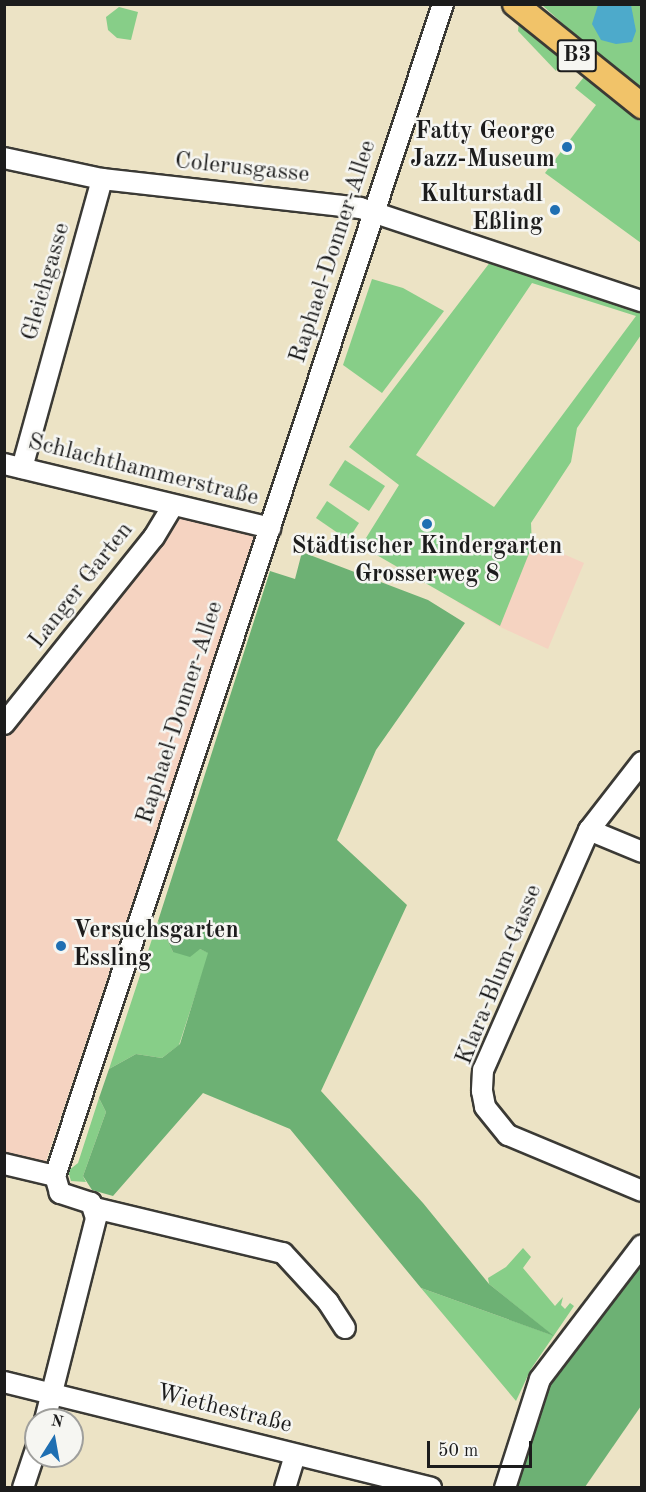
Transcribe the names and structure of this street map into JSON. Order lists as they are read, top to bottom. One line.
{"streets":{"main road":["B3"],"street":["Colerusgasse","Raphael-Donner-Allee","Gleichgasse","Schlachthammerstraße","Langer Garten","Klara-Blum-Gasse","Wiethestraße"]},"crossings":[["Colerusgasse","Raphael-Donner-Allee"],["Colerusgasse","Gleichgasse"],["Raphael-Donner-Allee","Schlachthammerstraße"],["Gleichgasse","Schlachthammerstraße"],["Schlachthammerstraße","Langer Garten"]],"places":["Fatty George Jazz-Museum","Kulturstadl Eßling","Städtischer Kindergarten Grosserweg 8","Versuchsgarten Essling"],"scale_bar":"50 m","north":"top"}
